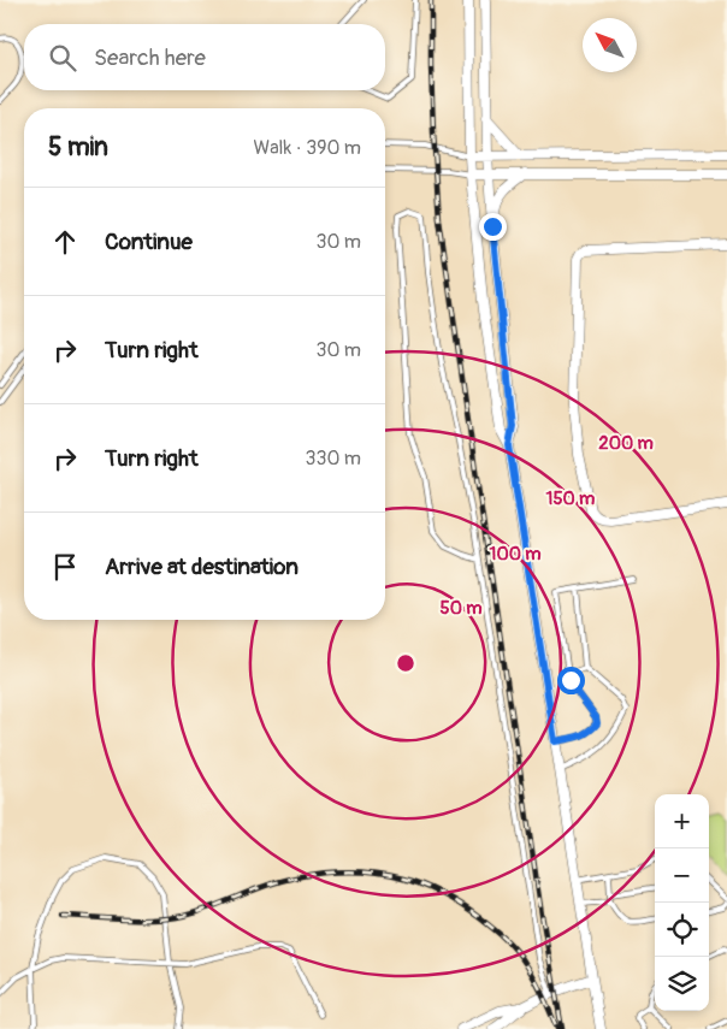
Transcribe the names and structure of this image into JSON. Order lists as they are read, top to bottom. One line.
{"north":"top left","page":{"search":"Search here","heading":["5 min","Walk · 390 m"],"list":[["Continue","30 m"],["Turn right","30 m"],["Turn right","330 m"],"Arrive at destination"],"map_buttons":["+","−"]},"rings":["200 m","150 m","100 m","50 m"]}
